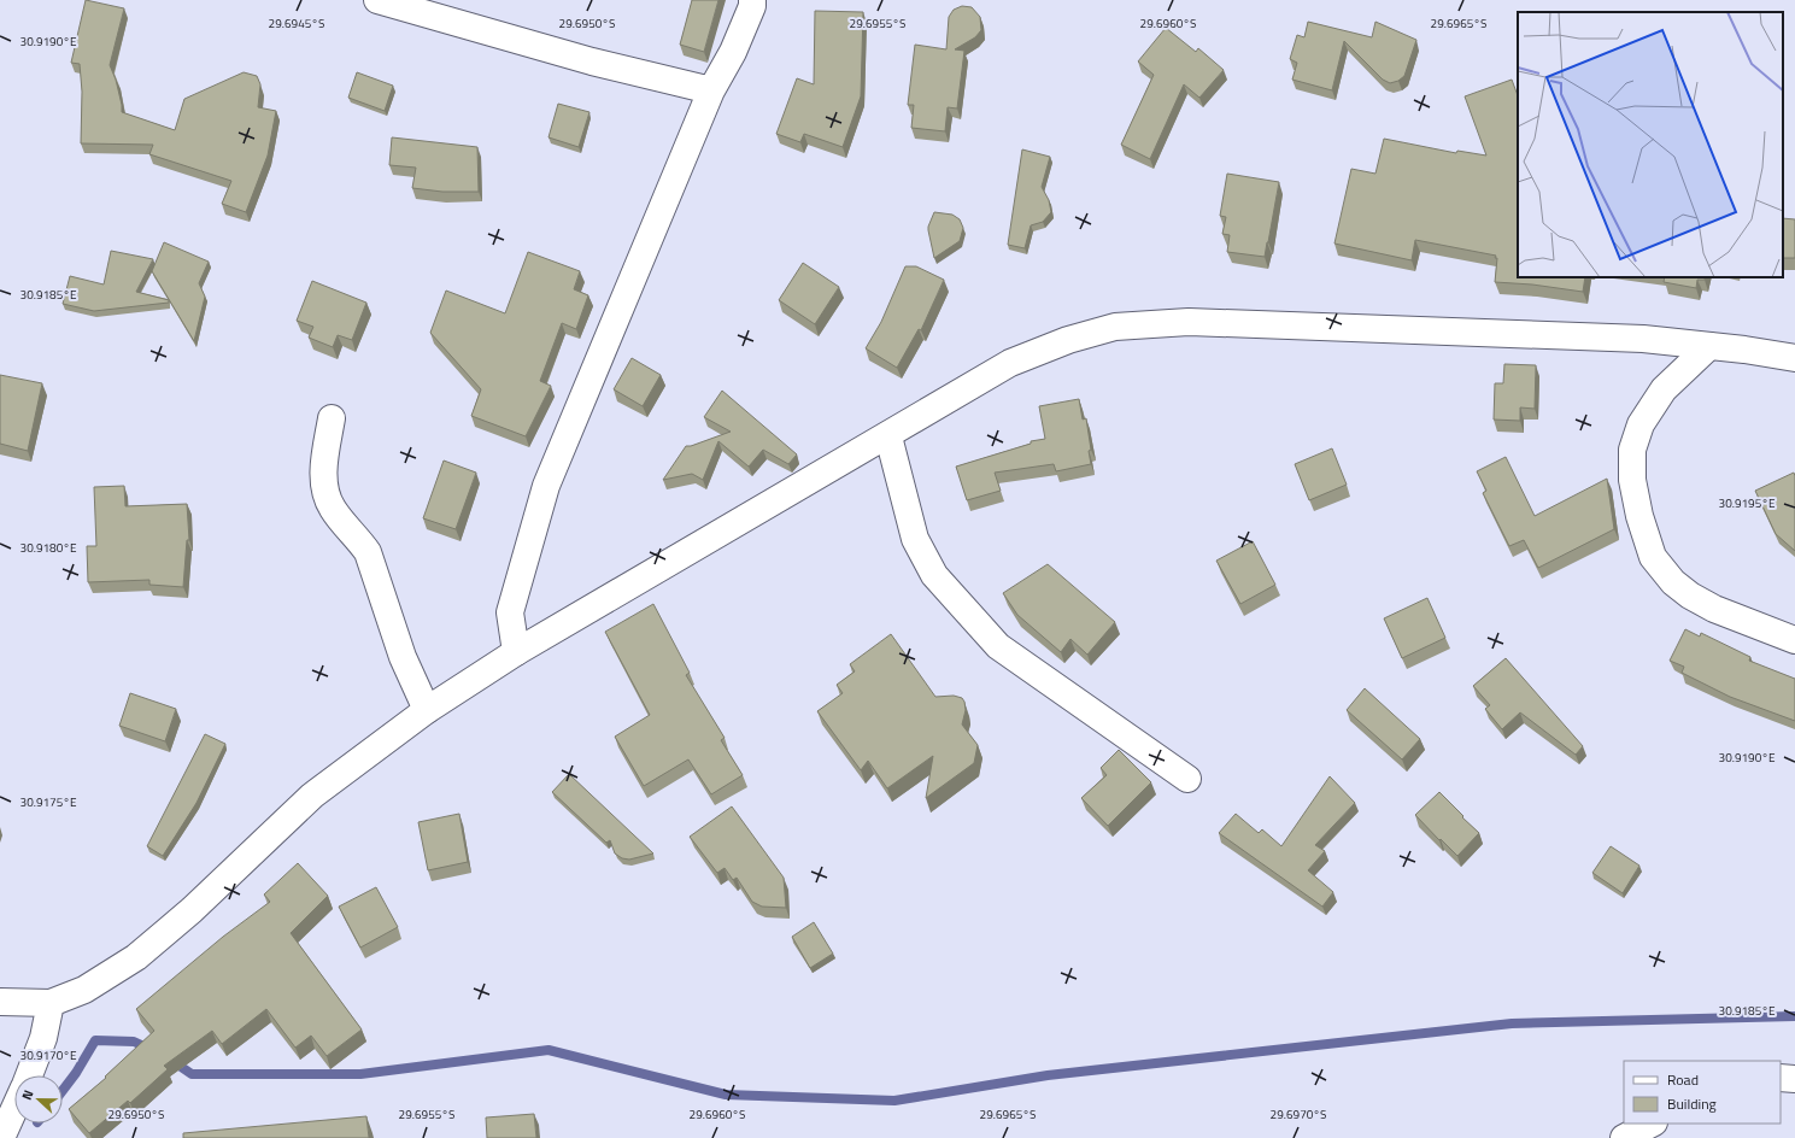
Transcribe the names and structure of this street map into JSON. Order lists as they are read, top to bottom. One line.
{"legend":["Road","Building"],"north":"left","coordinates":["29.6945°S","29.6950°S","29.6955°S","29.6960°S","29.6965°S","30.9190°E","30.9185°E","30.9195°E","30.9180°E","30.9175°E","30.9170°E","29.6970°S"]}
